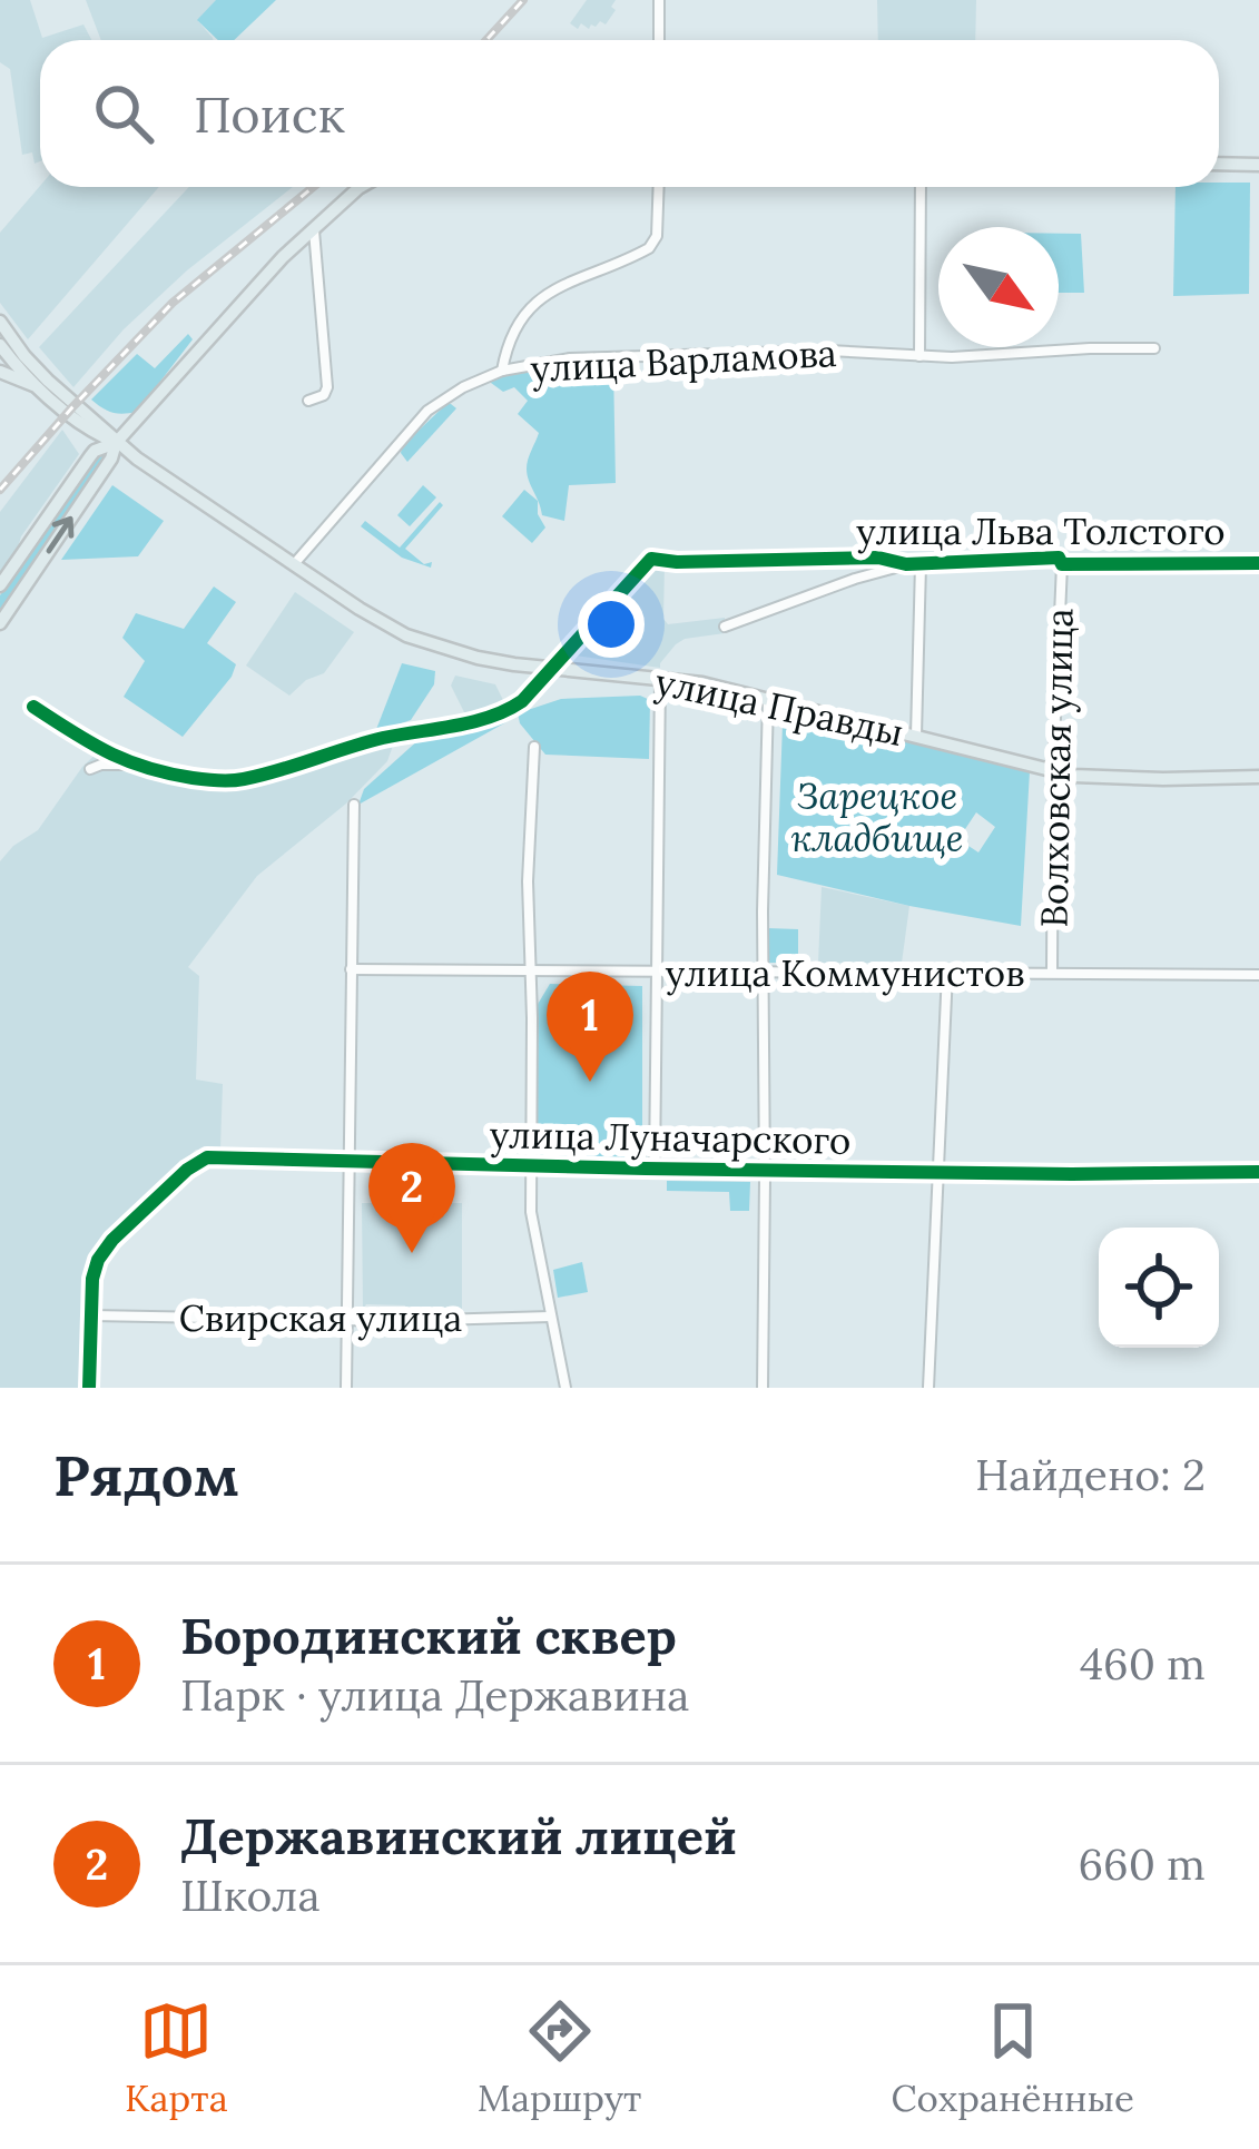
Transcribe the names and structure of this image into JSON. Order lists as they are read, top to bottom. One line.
{"streets":{"main road":["улица Правды"],"street":["улица Варламова","улица Льва Толстого","Волховская улица","улица Коммунистов","улица Луначарского","Свирская улица"]},"crossings":[["улица Варламова","улица Правды"],["улица Льва Толстого","улица Правды"],["улица Льва Толстого","Волховская улица"],["улица Правды","Волховская улица"],["Волховская улица","улица Коммунистов"],["улица Луначарского","Свирская улица"]],"parks":["Зарецкое кладбище"],"north":"bottom right","page":{"search":"Поиск","pins":["1","2"],"heading":["Рядом","Найдено: 2"],"list":[{"mark":"1","name":"Бородинский сквер","note":"Парк · улица Державина","value":"460 m"},{"mark":"2","name":"Державинский лицей","note":"Школа","value":"660 m"}],"nav":["Карта","Маршрут","Сохранённые"]}}
